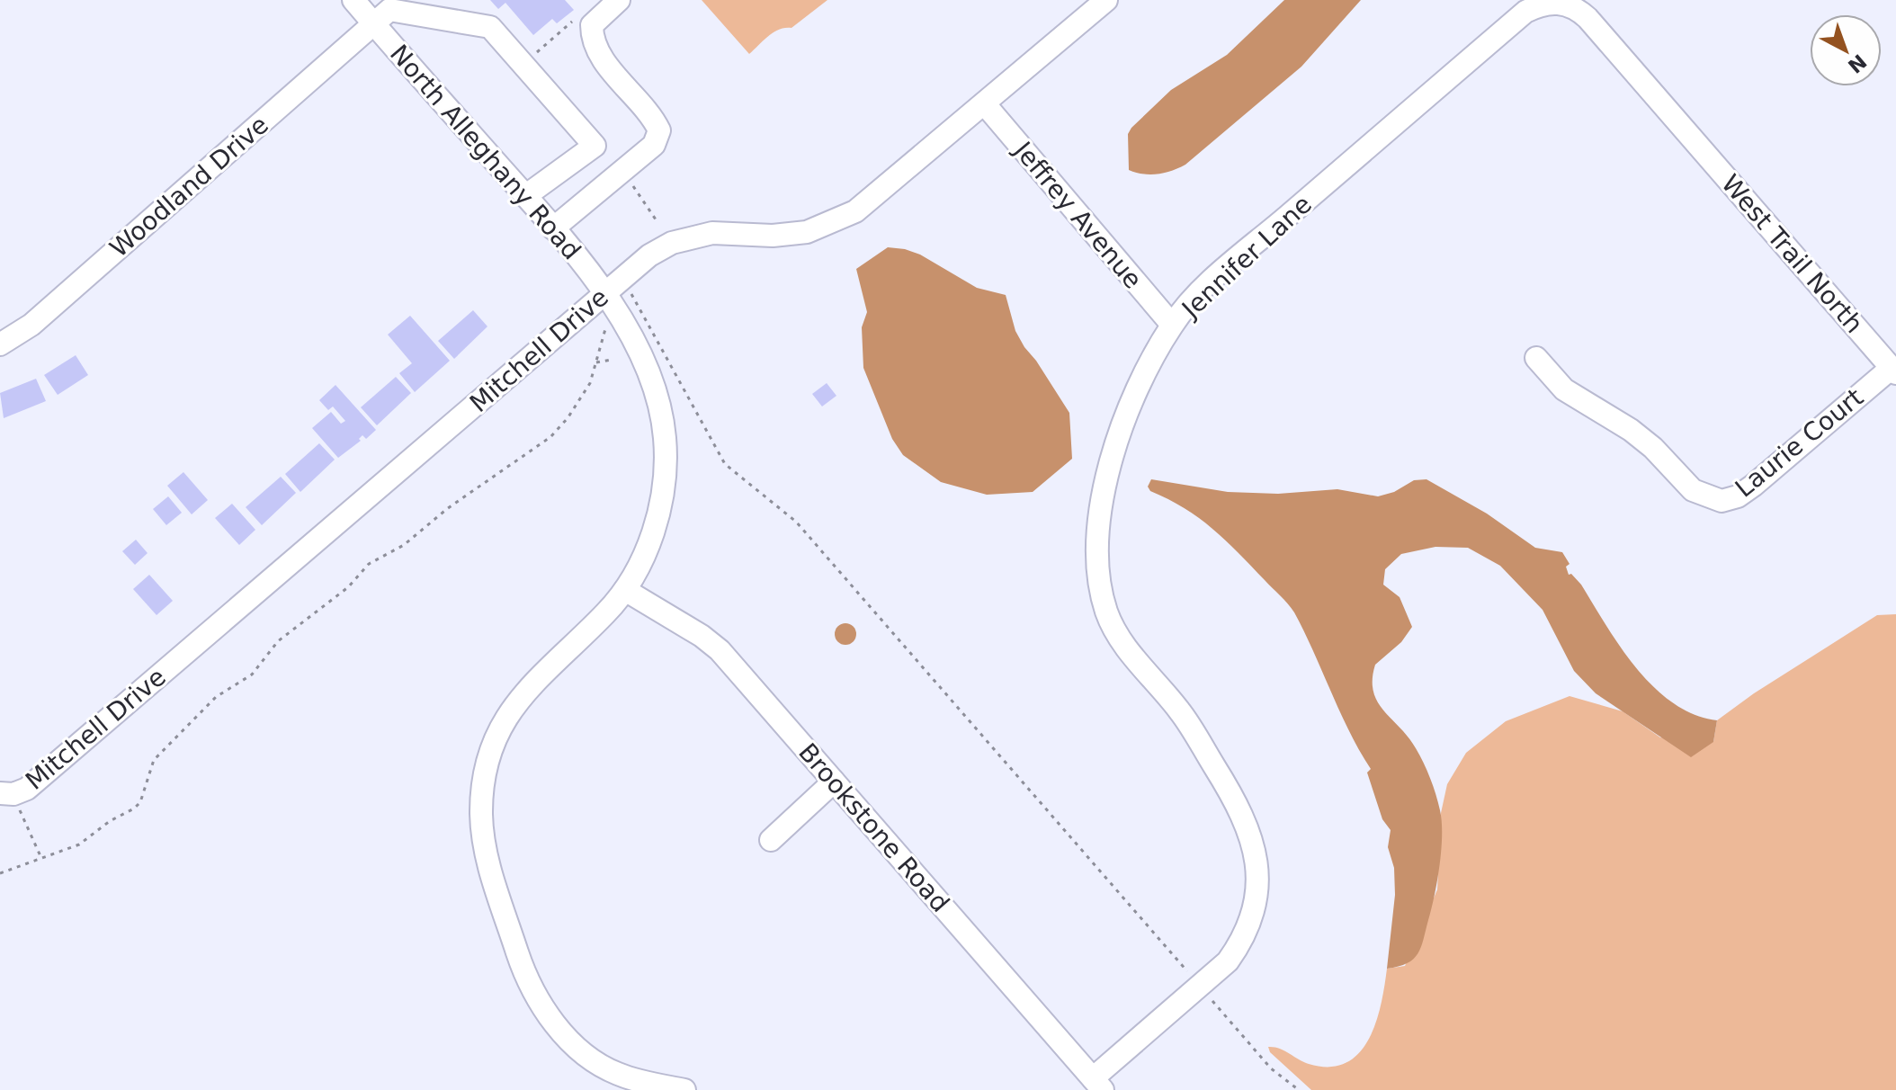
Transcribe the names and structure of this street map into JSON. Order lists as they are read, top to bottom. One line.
{"streets":{"street":["North Alleghany Road","Woodland Drive","Jeffrey Avenue","West Trail North","Jennifer Lane","Mitchell Drive","Laurie Court","Brookstone Road"]},"crossings":[["North Alleghany Road","Woodland Drive"],["North Alleghany Road","Mitchell Drive"],["North Alleghany Road","Brookstone Road"],["Jeffrey Avenue","Jennifer Lane"],["Jeffrey Avenue","Mitchell Drive"],["West Trail North","Jennifer Lane"],["West Trail North","Laurie Court"],["Jennifer Lane","Brookstone Road"]],"north":"bottom right"}
